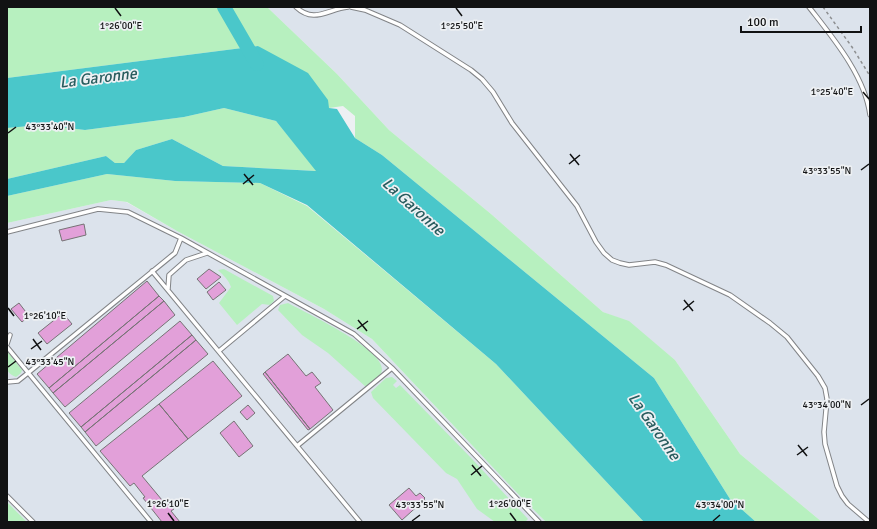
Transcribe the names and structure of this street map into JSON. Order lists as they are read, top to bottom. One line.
{"water":["La Garonne"],"scale_bar":"100 m","coordinates":["1°26'00\"E","1°25'50\"E","1°25'40\"E","43°33'40\"N","43°33'55\"N","1°26'10\"E","43°33'45\"N","43°34'00\"N"]}
